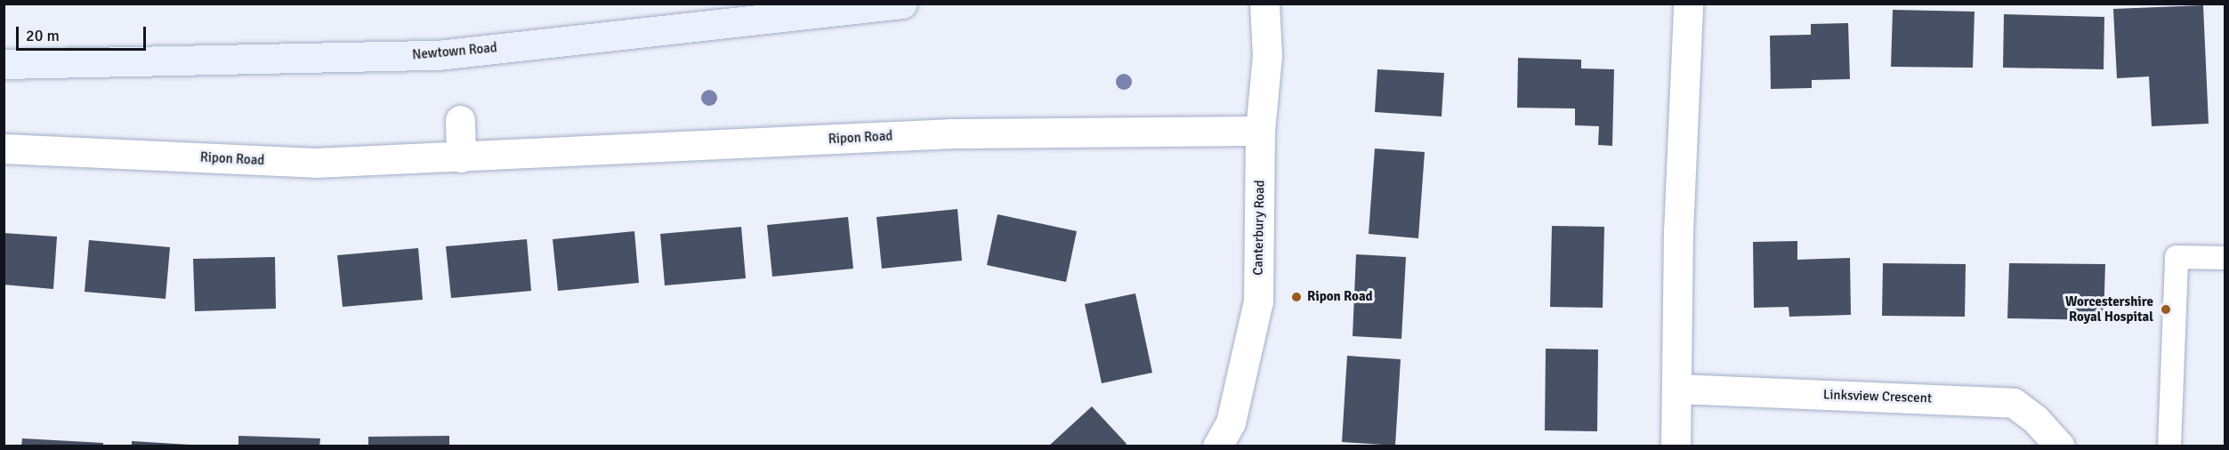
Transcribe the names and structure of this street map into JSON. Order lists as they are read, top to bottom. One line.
{"streets":{"main road":["Newtown Road"],"street":["Ripon Road","Canterbury Road","Linksview Crescent"]},"crossings":[["Ripon Road","Canterbury Road"]],"places":["Ripon Road","Worcestershire Royal Hospital"],"scale_bar":"20 m"}
